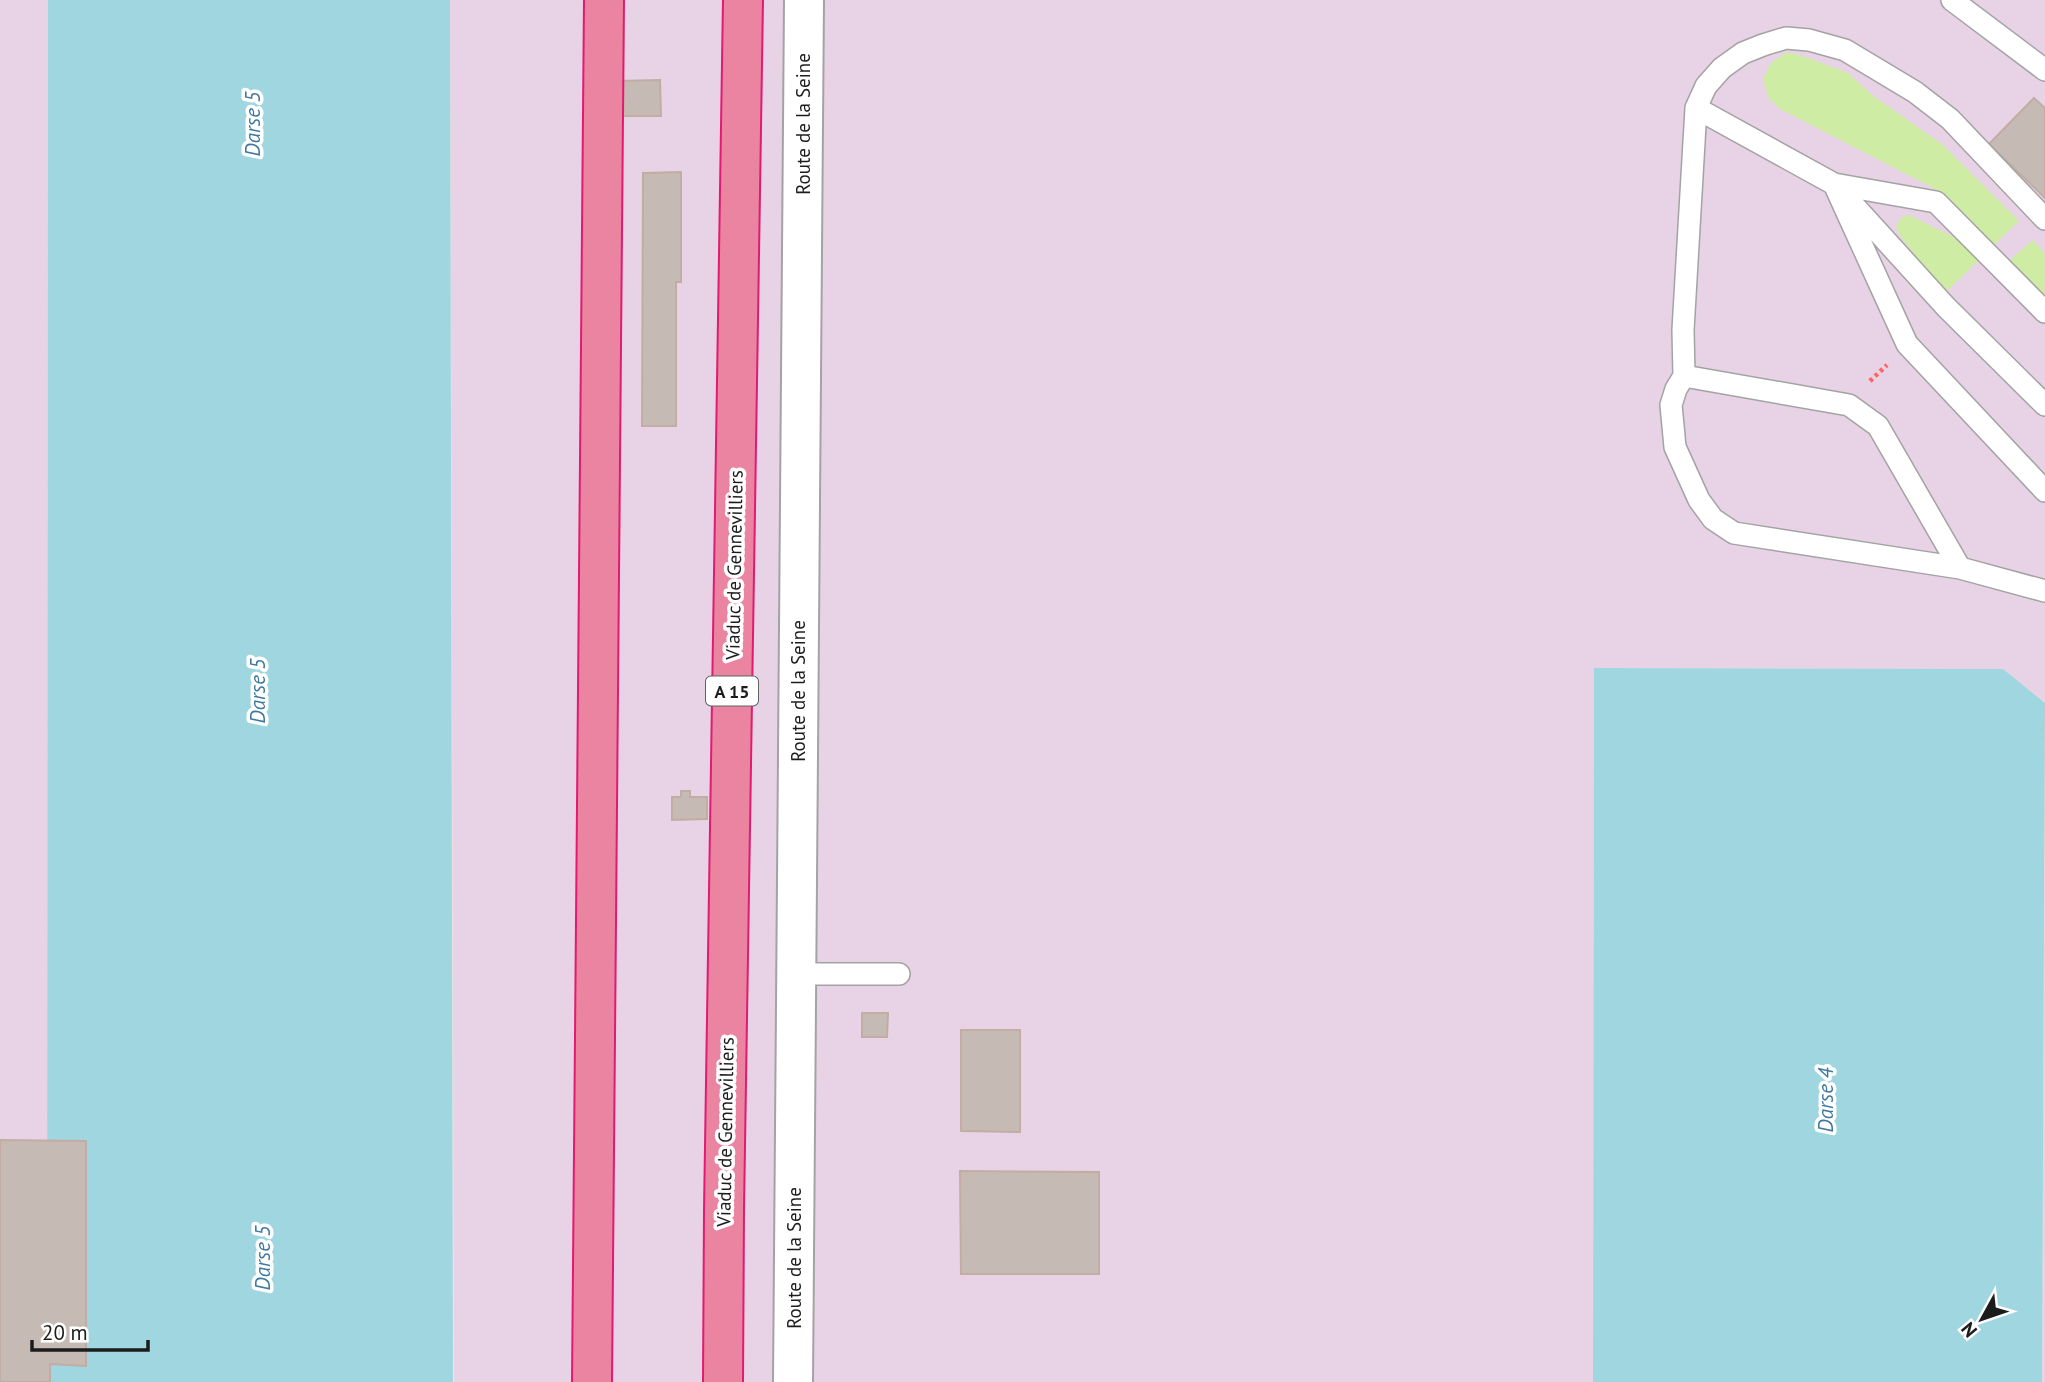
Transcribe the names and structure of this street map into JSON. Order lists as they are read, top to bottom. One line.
{"streets":{"highway":["Viaduc de Gennevilliers","A 15"],"street":["Route de la Seine"]},"water":["Darse 5","Darse 4"],"scale_bar":"20 m","north":"bottom left"}
